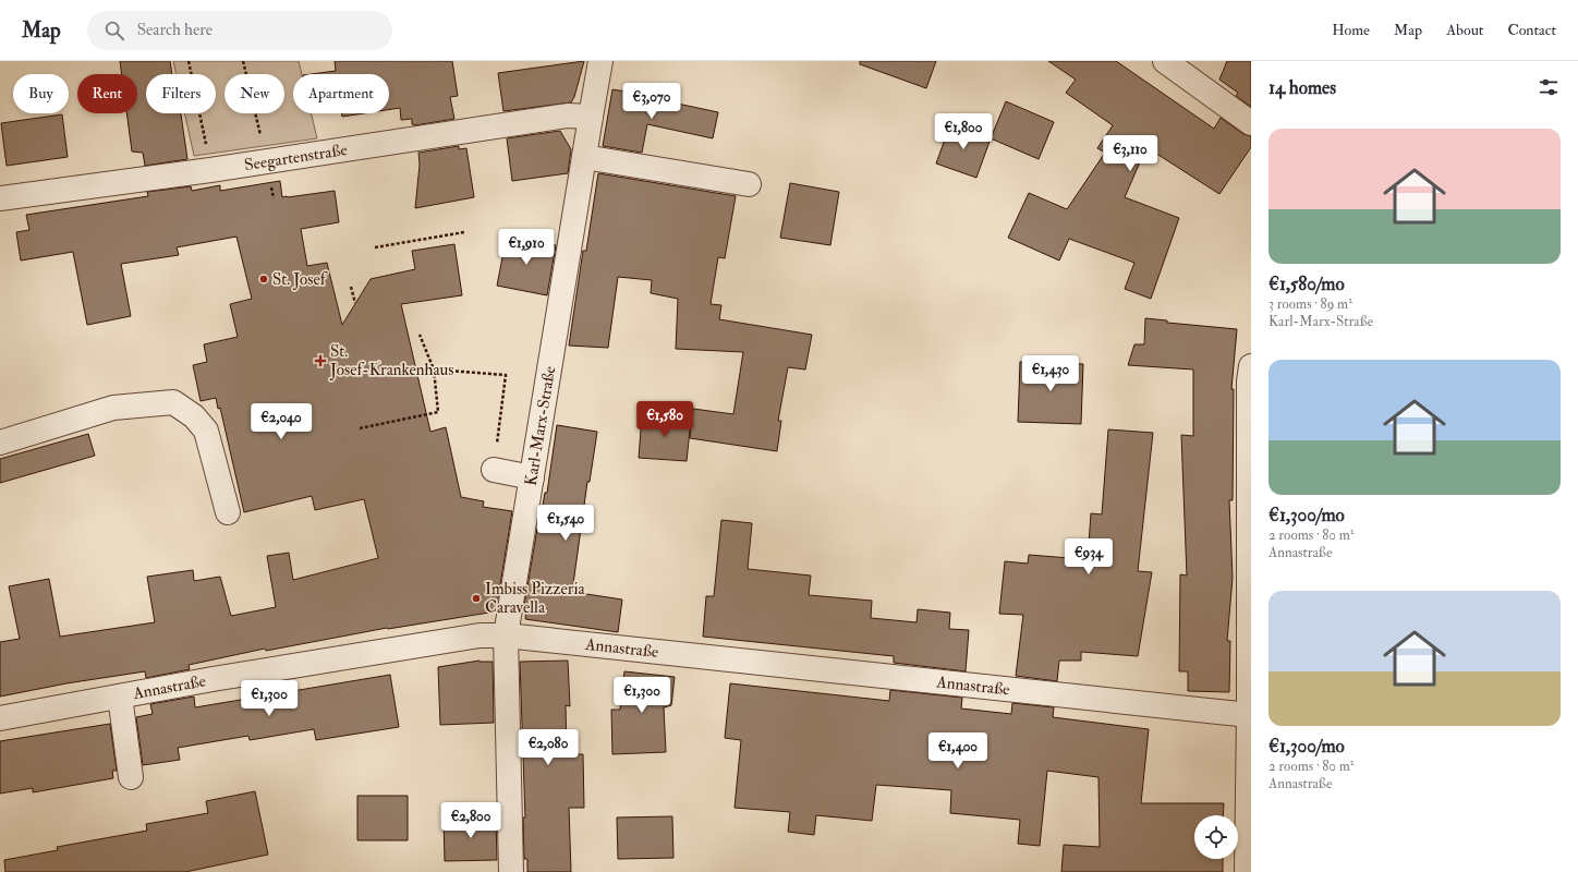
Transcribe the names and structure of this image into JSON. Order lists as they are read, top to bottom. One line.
{"streets":{"street":["Seegartenstraße","Karl-Marx-Straße","Annastraße"]},"crossings":[["Seegartenstraße","Karl-Marx-Straße"],["Karl-Marx-Straße","Annastraße"]],"places":{"other":["St. Josef","Imbiss Pizzeria Caravella"],"health":["St. Josef-Krankenhaus"]},"page":{"header":"Map","search":"Search here","nav":["Home","Map","About","Contact"],"heading":"14 homes","chip":["Buy","Rent","Filters","New","Apartment"],"price":["€3,070","€1,800","€3,110","€1,910","€1,430","€1,580","€2,040","€1,540","€934","€1,300","€1,300","€2,080","€1,400","€2,800"],"list":[{"name":"€1,580/mo","note":"3 rooms · 89 m² · Karl-Marx-Straße"},{"name":"€1,300/mo","note":"2 rooms · 80 m² · Annastraße"},{"name":"€1,300/mo","note":"2 rooms · 80 m² · Annastraße"}]}}
